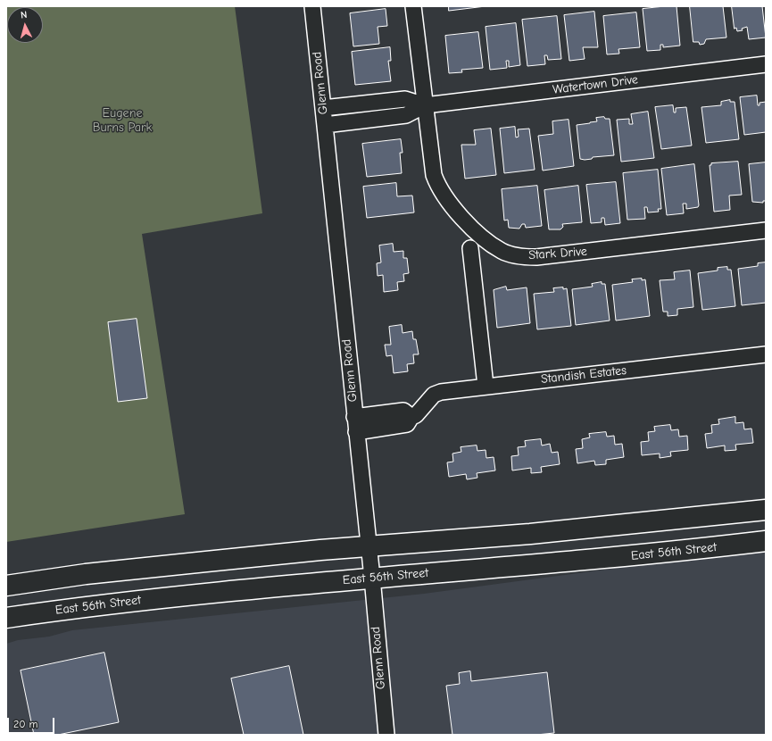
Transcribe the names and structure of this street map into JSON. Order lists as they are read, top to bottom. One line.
{"streets":{"main road":["East 56th Street"],"street":["Glenn Road","Watertown Drive","Stark Drive","Standish Estates"]},"crossings":[["Glenn Road","Watertown Drive"],["Glenn Road","Standish Estates"],["Glenn Road","East 56th Street"],["Watertown Drive","Stark Drive"]],"parks":["Eugene Burns Park"],"scale_bar":"20 m","north":"top"}
